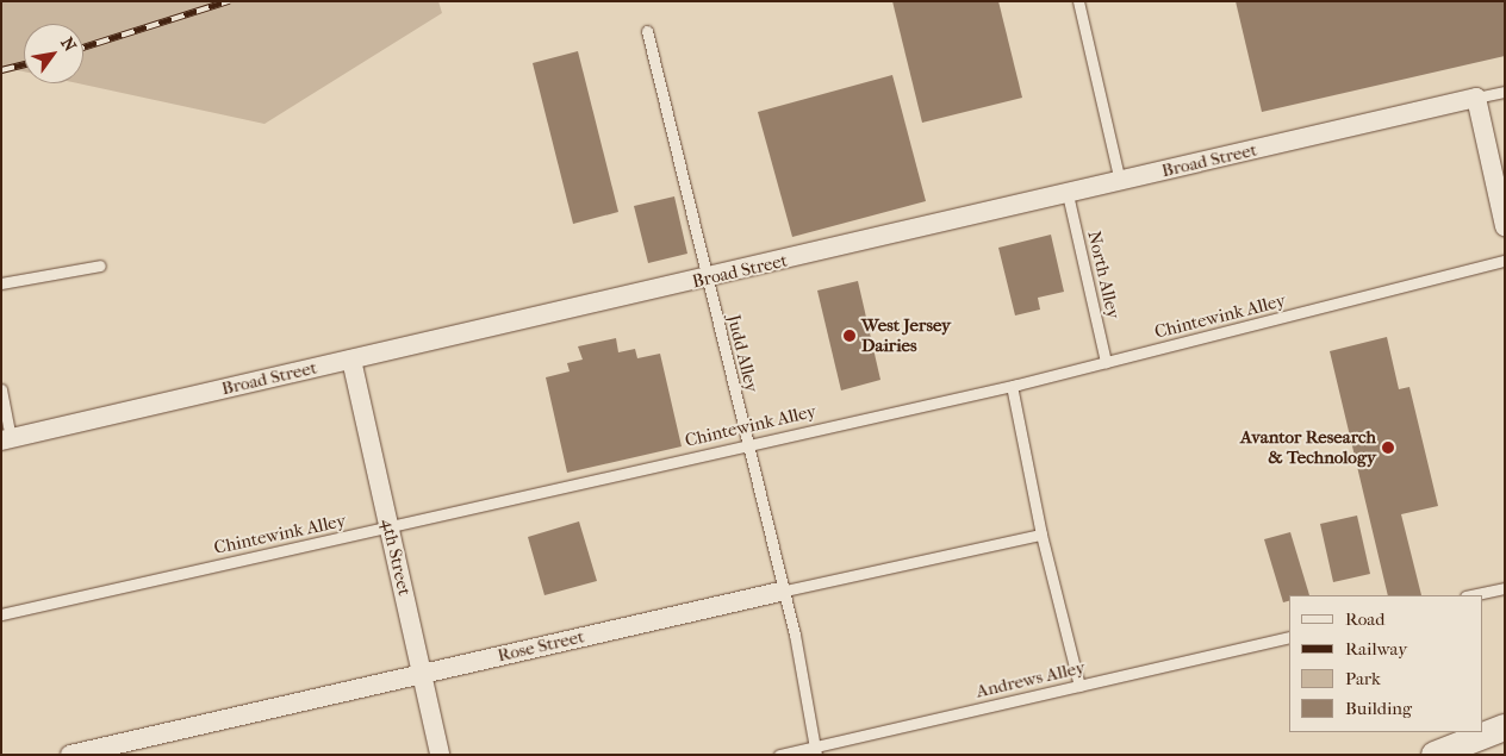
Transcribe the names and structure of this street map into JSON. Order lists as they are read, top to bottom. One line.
{"streets":{"street":["Broad Street","4th Street","Rose Street"],"lane":["North Alley","Chintewink Alley","Judd Alley","Andrews Alley"]},"crossings":[["Broad Street","North Alley"],["Broad Street","Judd Alley"],["Broad Street","4th Street"],["North Alley","Chintewink Alley"],["Chintewink Alley","Judd Alley"],["Chintewink Alley","4th Street"],["Judd Alley","Rose Street"],["Judd Alley","Andrews Alley"],["4th Street","Rose Street"]],"places":["West Jersey Dairies","Avantor Research & Technology"],"legend":["Road","Railway","Park","Building"],"north":"top right"}
